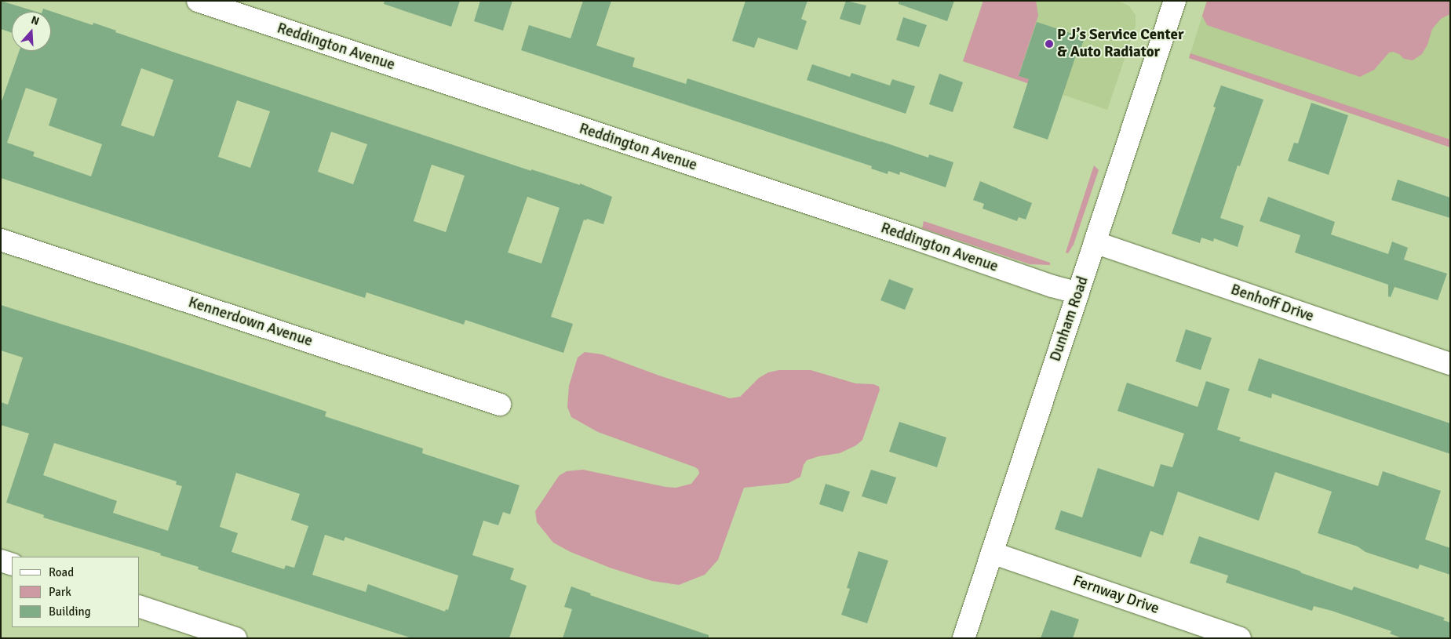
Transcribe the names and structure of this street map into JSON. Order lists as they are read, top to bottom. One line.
{"streets":{"street":["Reddington Avenue","Benhoff Drive","Dunham Road","Kennerdown Avenue","Fernway Drive"]},"crossings":[["Reddington Avenue","Dunham Road"],["Benhoff Drive","Dunham Road"],["Dunham Road","Fernway Drive"]],"places":["P J’s Service Center & Auto Radiator"],"legend":["Road","Park","Building"],"north":"top"}
